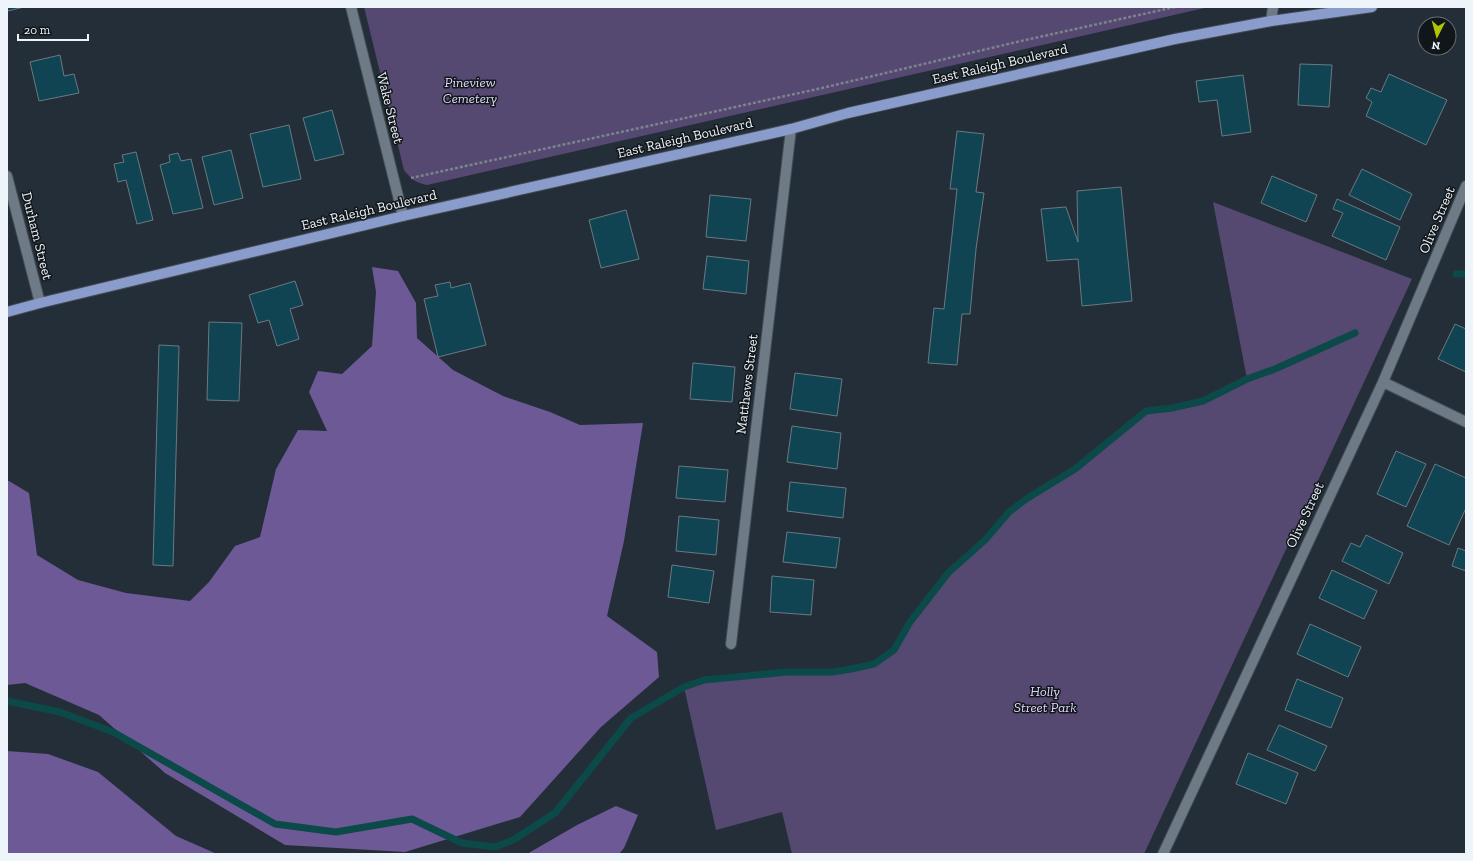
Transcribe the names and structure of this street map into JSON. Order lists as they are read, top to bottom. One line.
{"streets":{"main road":["East Raleigh Boulevard"],"street":["Wake Street","Olive Street","Durham Street","Matthews Street"]},"crossings":[["East Raleigh Boulevard","Wake Street"],["East Raleigh Boulevard","Durham Street"],["East Raleigh Boulevard","Matthews Street"]],"parks":["Pineview Cemetery","Holly Street Park"],"scale_bar":"20 m","north":"bottom"}
